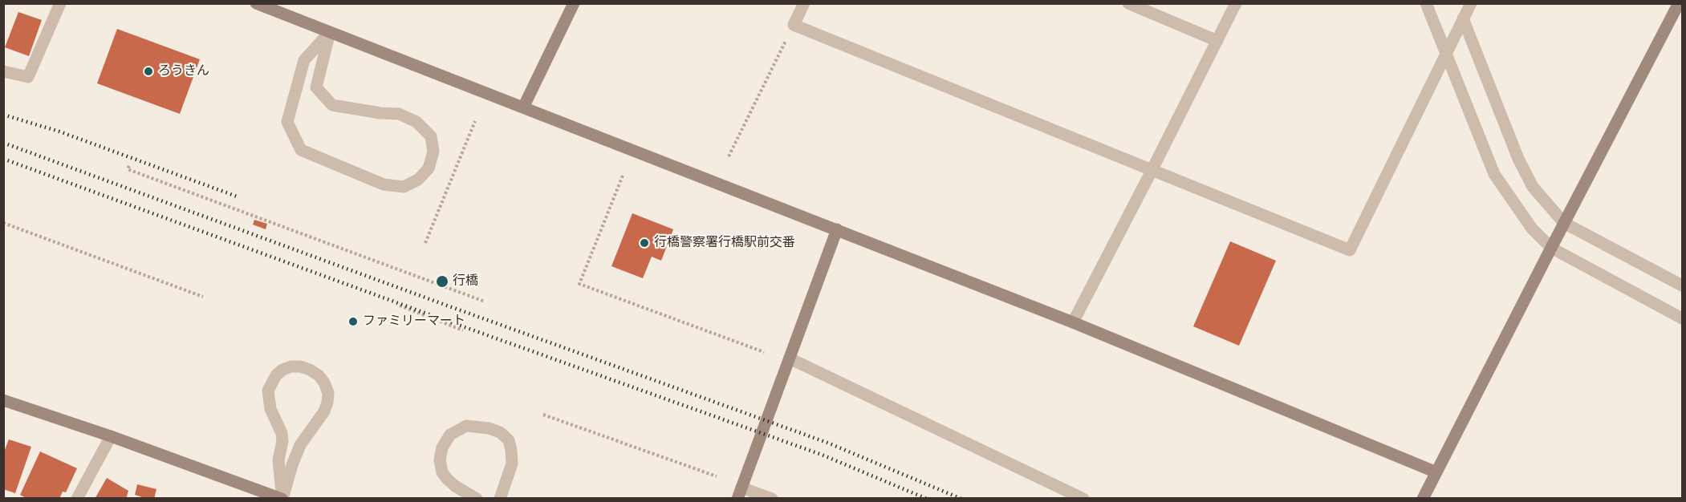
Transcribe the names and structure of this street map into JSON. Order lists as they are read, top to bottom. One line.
{"places":["ろうきん","行橋警察署行橋駅前交番","行橋","ファミリーマート"]}
